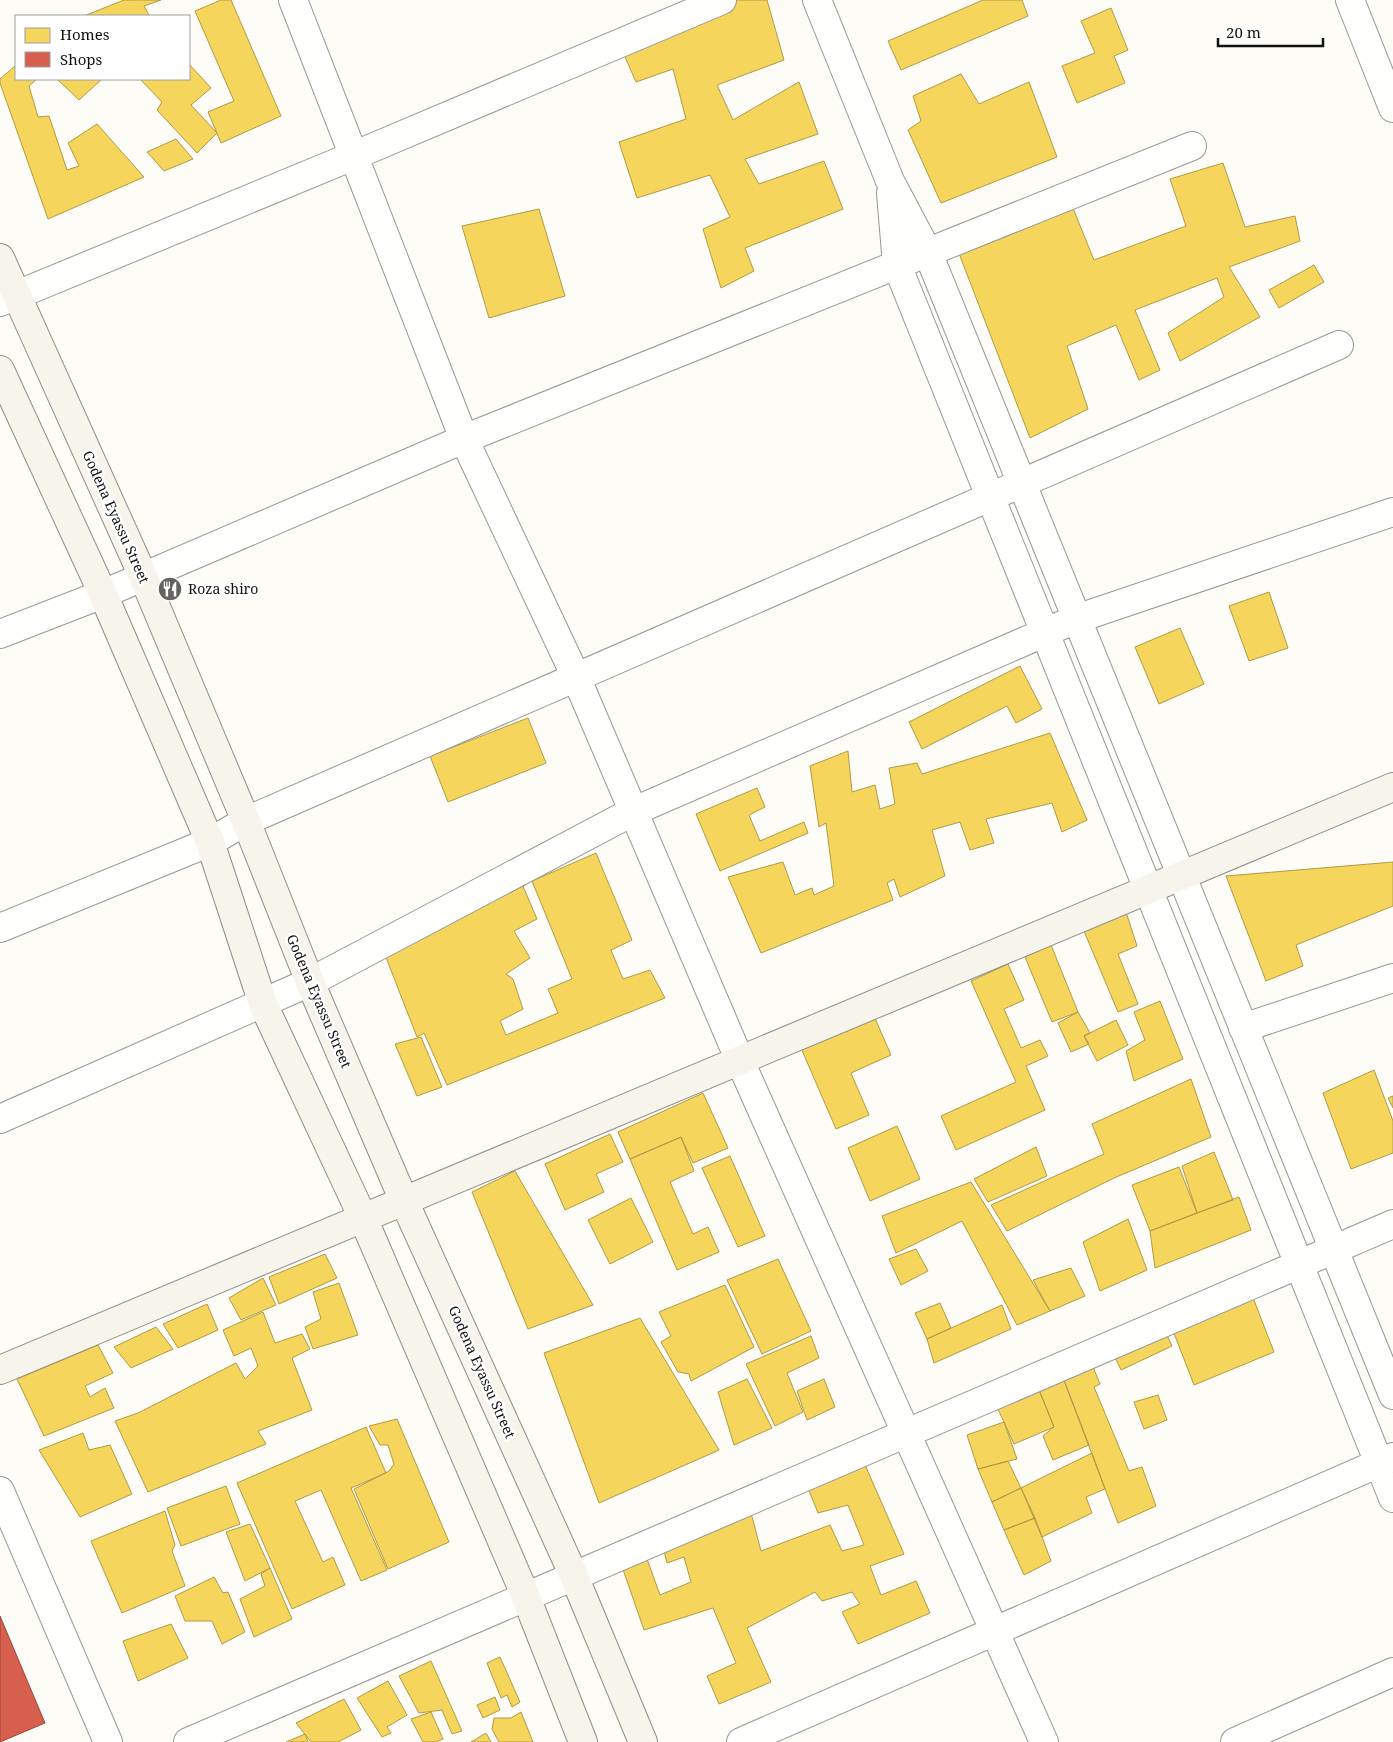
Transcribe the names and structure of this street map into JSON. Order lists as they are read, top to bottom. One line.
{"streets":{"street":["Godena Eyassu Street"]},"places":{"restaurant":["Roza shiro"]},"legend":["Homes","Shops"],"scale_bar":"20 m"}
